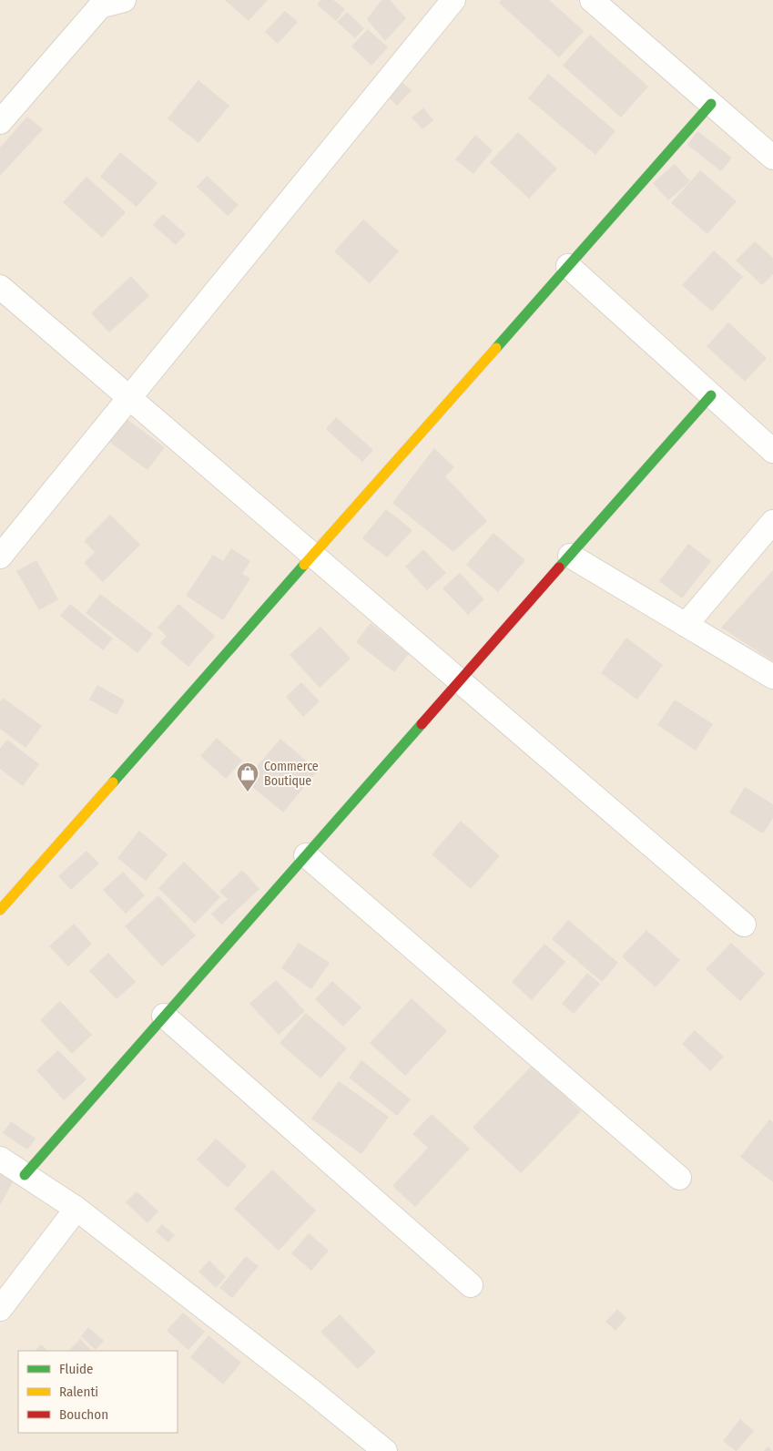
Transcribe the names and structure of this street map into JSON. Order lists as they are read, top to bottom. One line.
{"places":{"shop":["Commerce Boutique"]},"legend":["Fluide","Ralenti","Bouchon"]}
